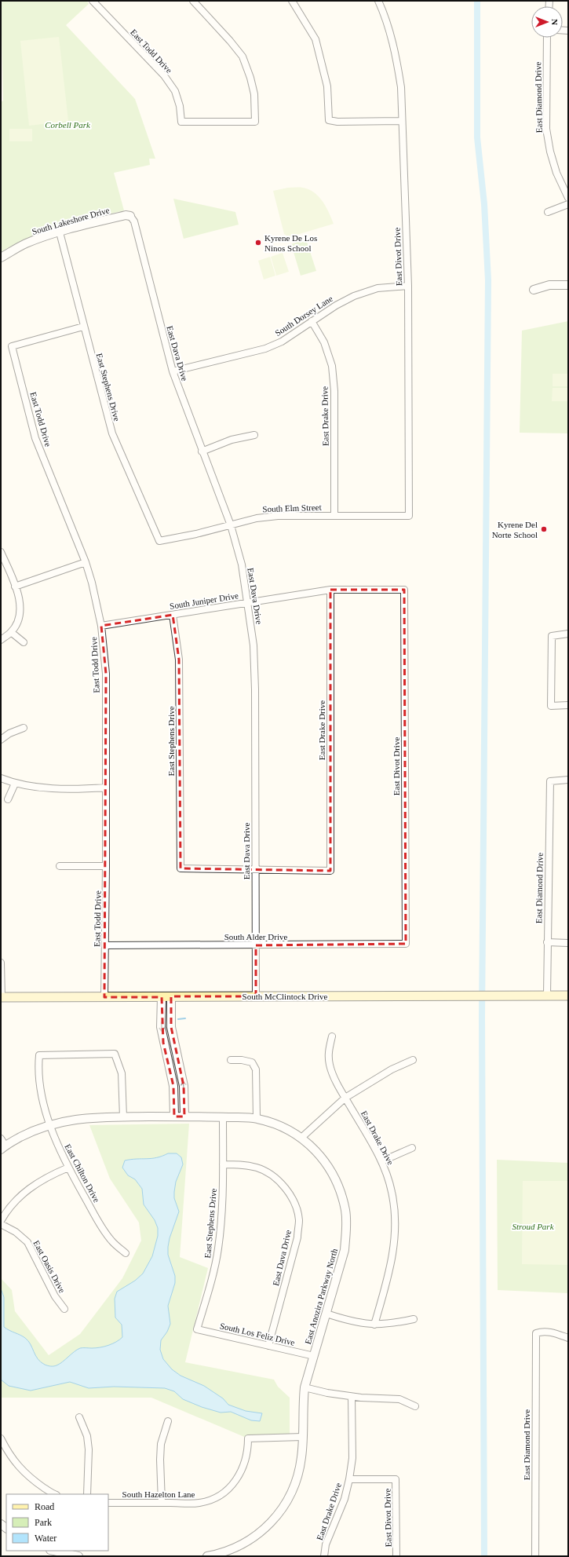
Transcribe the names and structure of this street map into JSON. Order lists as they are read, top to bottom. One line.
{"streets":{"main road":["South McClintock Drive"],"street":["East Todd Drive","East Diamond Drive","South Lakeshore Drive","East Divot Drive","South Dorsey Lane","East Dava Drive","East Stephens Drive","East Drake Drive","South Elm Street","South Juniper Drive","South Alder Drive","East Chilton Drive","East Oasis Drive","East Anozira Parkway North","South Los Feliz Drive","South Hazelton Lane"]},"crossings":[["East Todd Drive","East Stephens Drive"],["East Todd Drive","South Juniper Drive"],["East Todd Drive","South Alder Drive"],["East Todd Drive","South McClintock Drive"],["East Diamond Drive","South McClintock Drive"],["South Lakeshore Drive","East Dava Drive"],["South Lakeshore Drive","East Stephens Drive"],["East Divot Drive","South Dorsey Lane"],["East Divot Drive","East Drake Drive"],["East Divot Drive","South Elm Street"],["East Divot Drive","South Juniper Drive"],["East Divot Drive","South Alder Drive"],["South Dorsey Lane","East Dava Drive"],["South Dorsey Lane","East Drake Drive"],["East Dava Drive","East Stephens Drive"],["East Dava Drive","East Drake Drive"],["East Dava Drive","South Elm Street"],["East Dava Drive","South Juniper Drive"],["East Dava Drive","South Alder Drive"],["East Dava Drive","South McClintock Drive"],["East Dava Drive","South Los Feliz Drive"],["East Stephens Drive","East Drake Drive"],["East Stephens Drive","South Elm Street"],["East Stephens Drive","South Juniper Drive"],["East Stephens Drive","East Anozira Parkway North"],["East Stephens Drive","South Los Feliz Drive"],["East Drake Drive","South Elm Street"],["East Drake Drive","South Juniper Drive"],["East Chilton Drive","East Anozira Parkway North"],["East Anozira Parkway North","South Los Feliz Drive"],["East Anozira Parkway North","South Hazelton Lane"]],"parks":["Corbell Park","Stroud Park"],"places":["Kyrene De Los Ninos School","Kyrene Del Norte School"],"legend":["Road","Park","Water"],"north":"right"}
